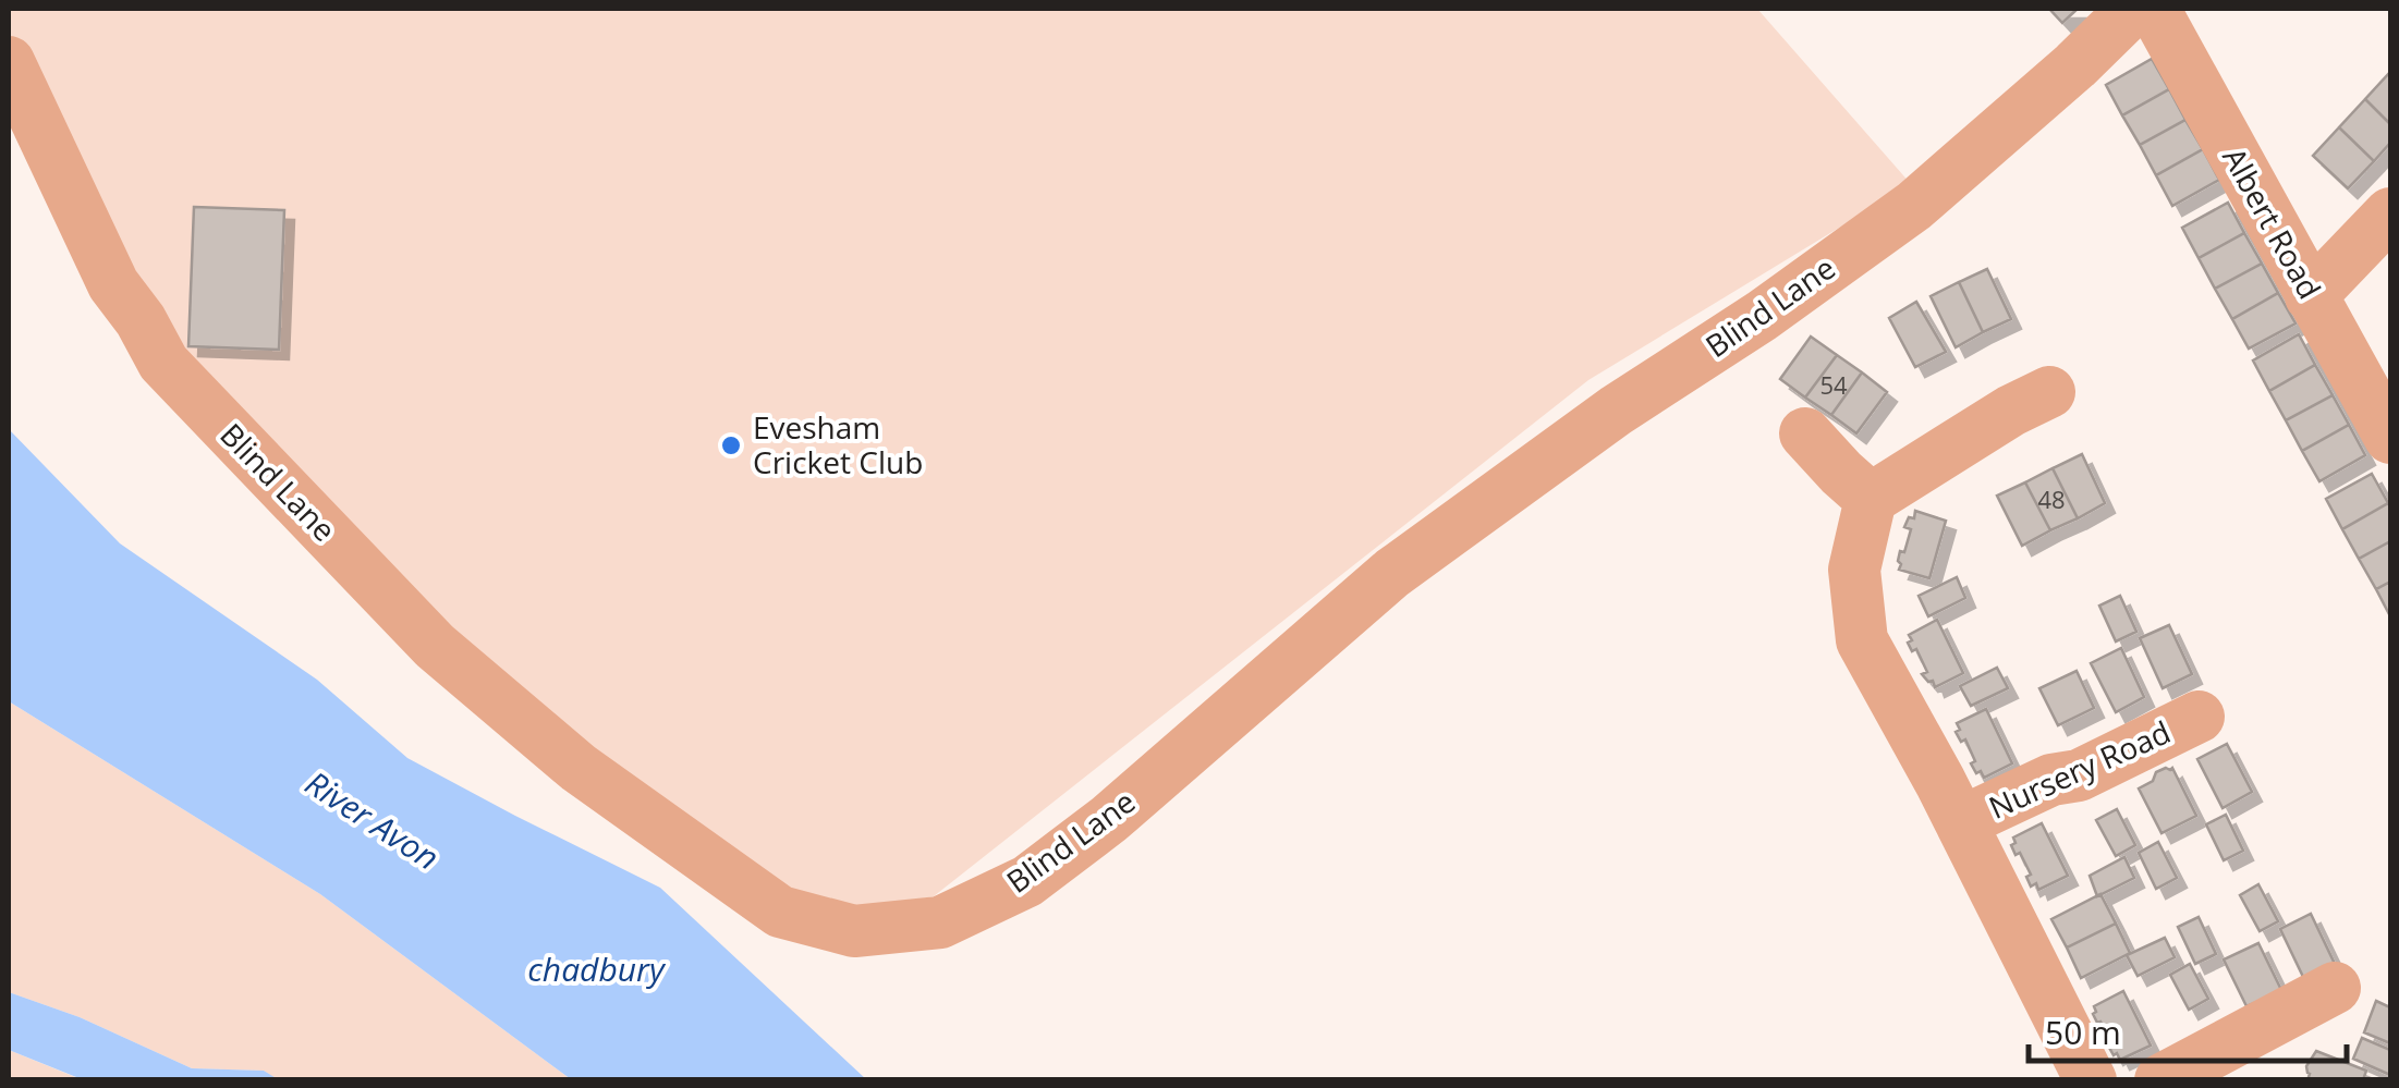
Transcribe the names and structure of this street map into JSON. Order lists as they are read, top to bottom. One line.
{"streets":{"street":["Albert Road","Blind Lane","Nursery Road"]},"water":["River Avon","chadbury"],"places":["Evesham Cricket Club"],"house_numbers":["54","48"],"scale_bar":"50 m"}
